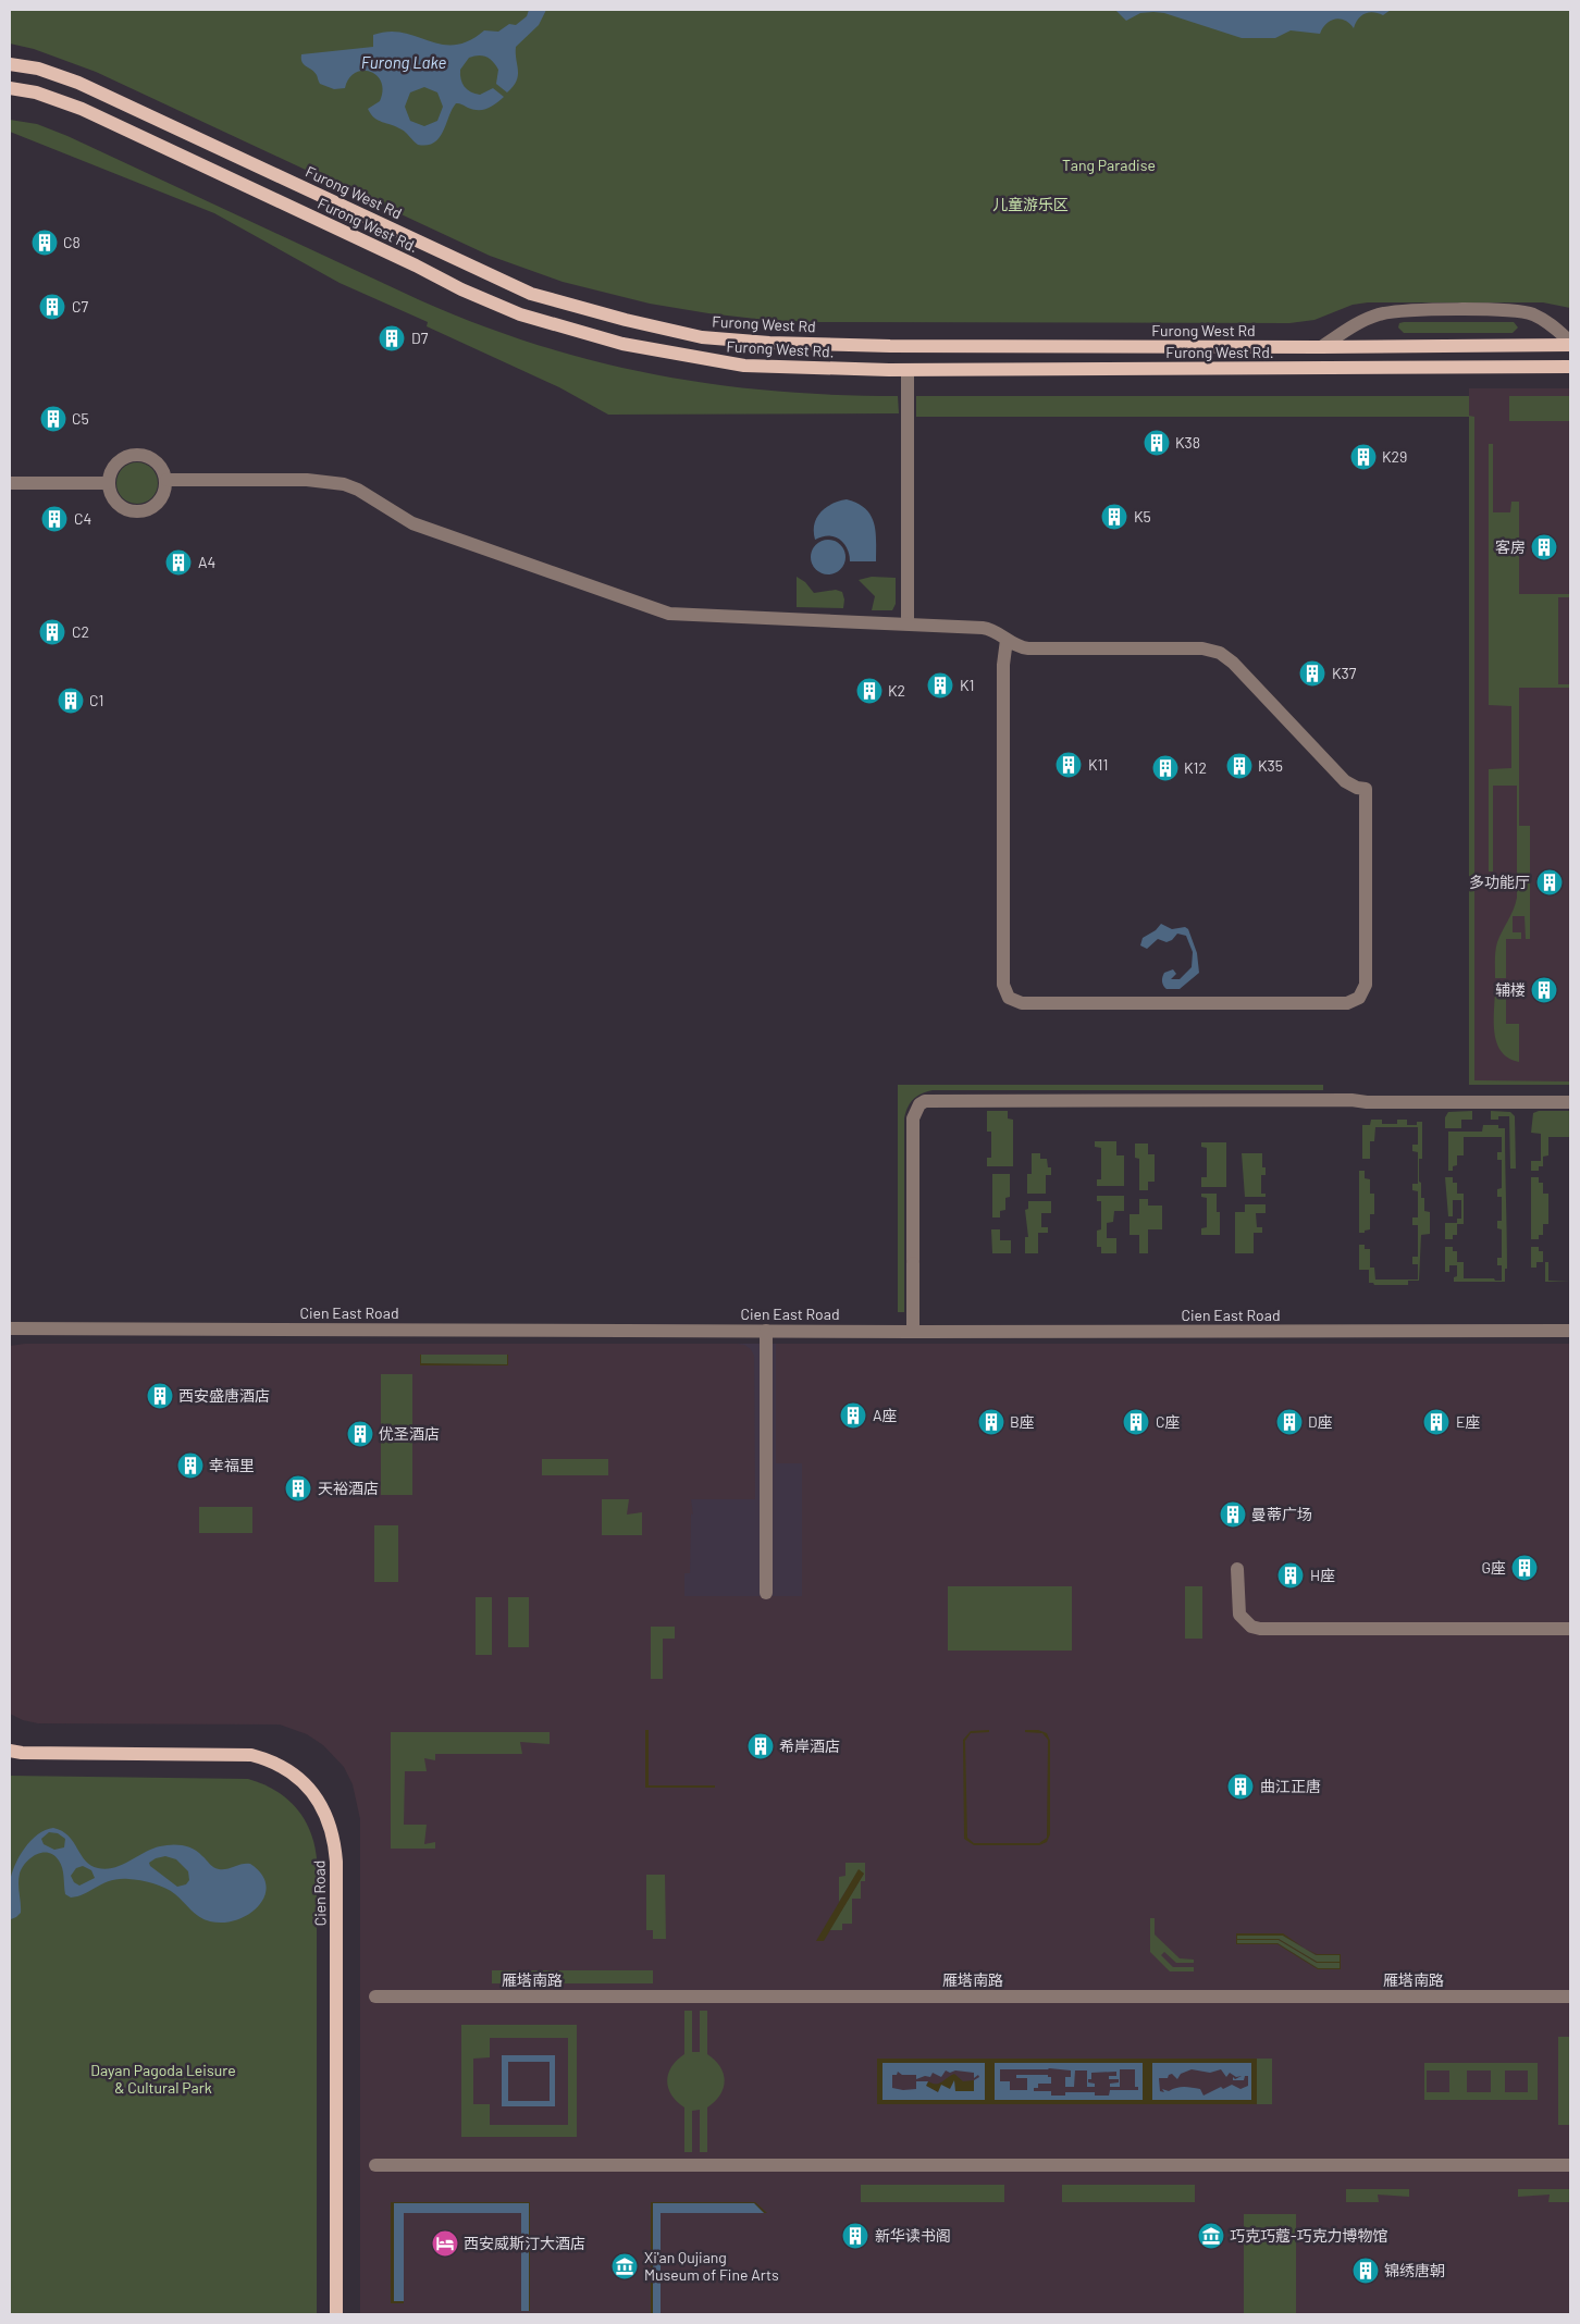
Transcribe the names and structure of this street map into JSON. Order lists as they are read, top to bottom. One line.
{"streets":{"main road":["Furong West Rd","Furong West Rd.","Cien Road"],"street":["Cien East Road","雁塔南路"]},"water":["Furong Lake"],"parks":["Tang Paradise","儿童游乐区","Dayan Pagoda Leisure & Cultural Park"],"places":{"building":["C8","C7","D7","C5","K38","K29","K5","C4","客房","A4","C2","K37","K1","K2","C1","K11","K35","K12","多功能厅","辅楼","西安盛唐酒店","A座","B座","C座","D座","E座","优圣酒店","幸福里","天裕酒店","曼蒂广场","G座","H座","希岸酒店","曲江正唐","新华读书阁","锦绣唐朝"],"museum":["巧克巧蔻-巧克力博物馆","Xi'an Qujiang Museum of Fine Arts"],"hotel":["西安威斯汀大酒店"]}}
